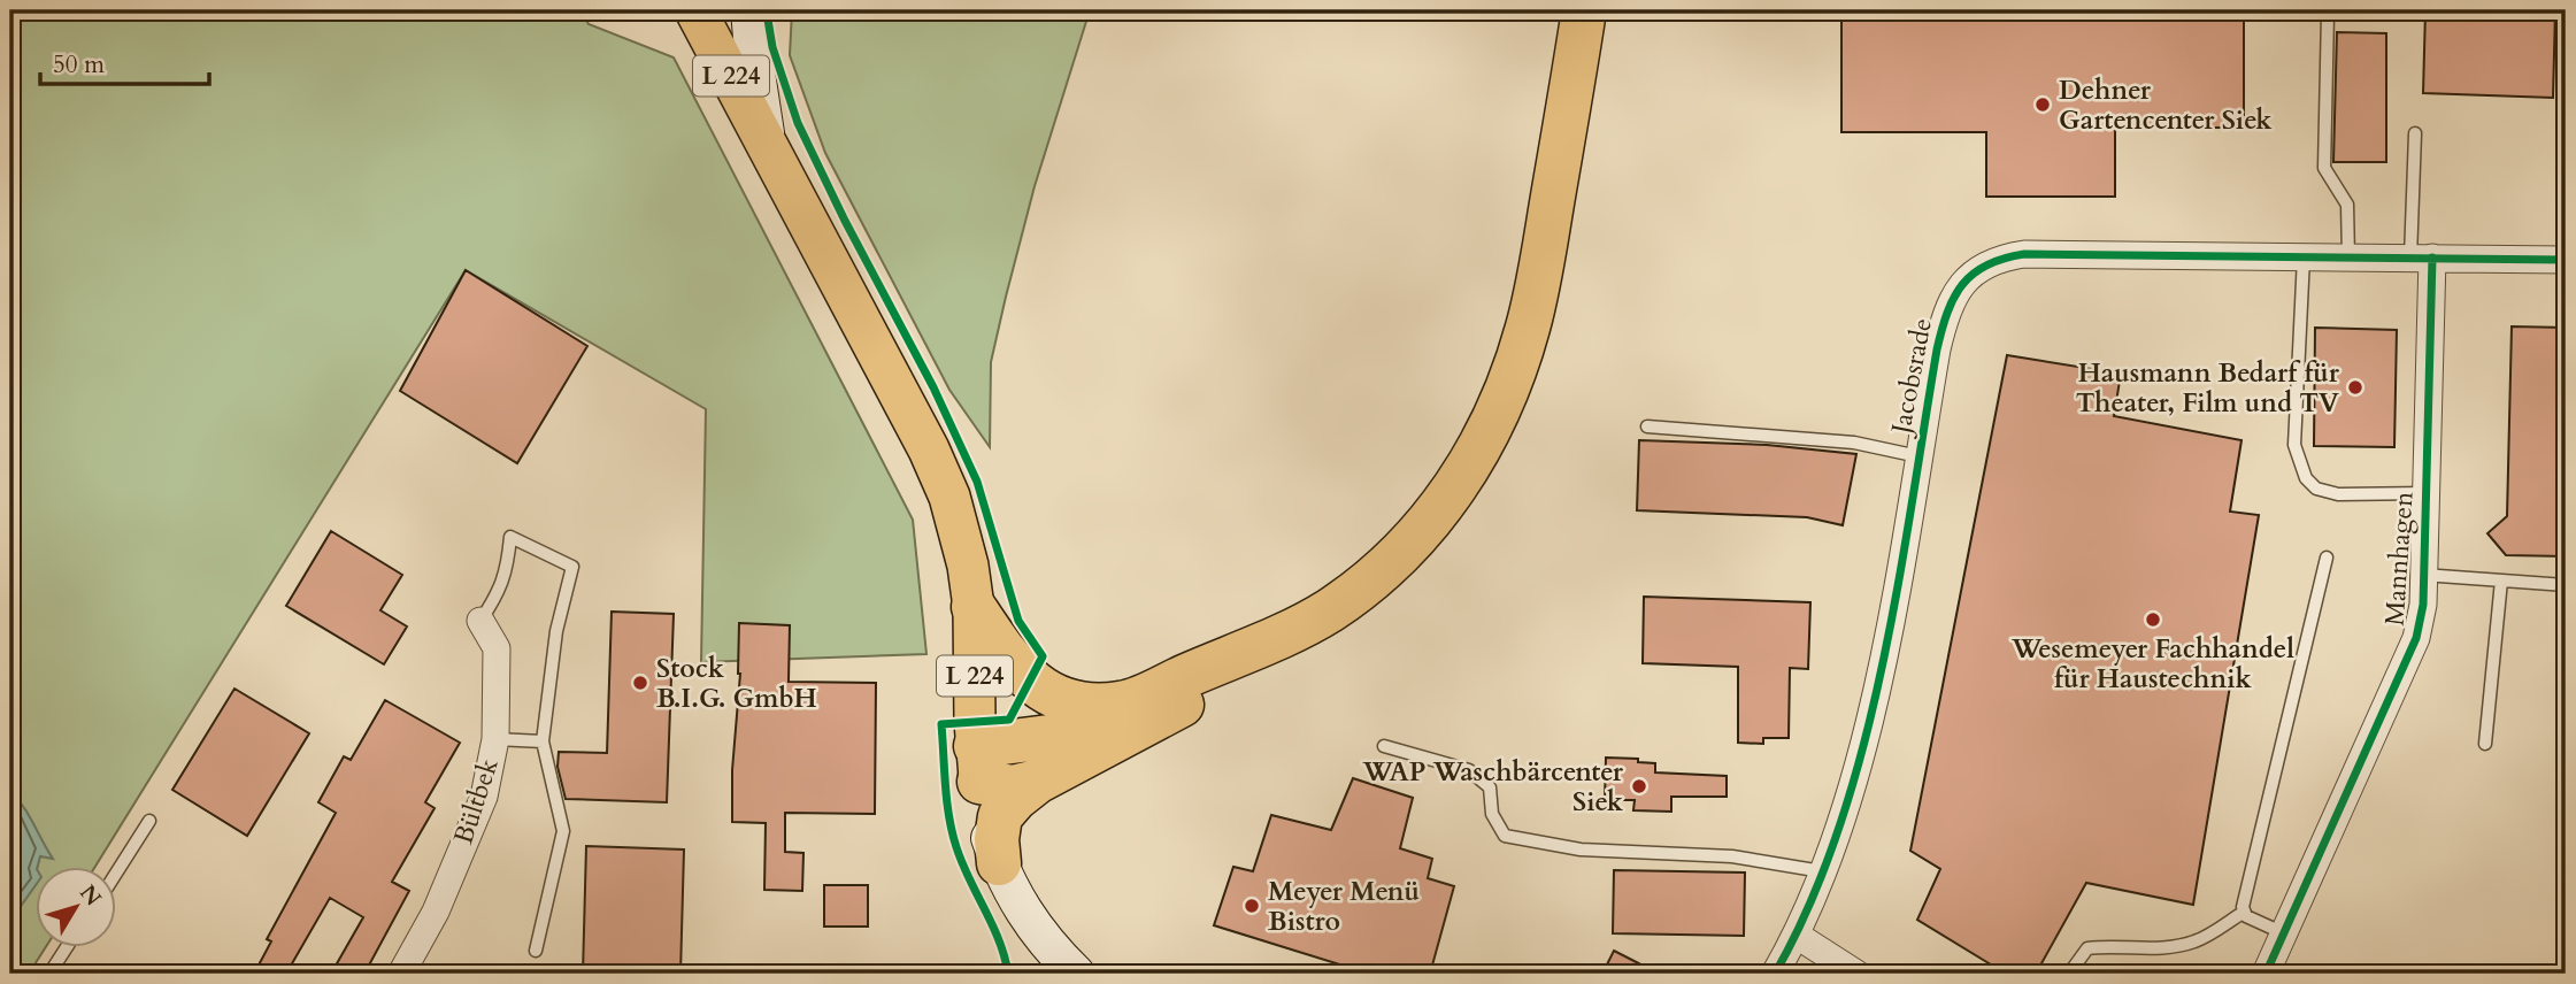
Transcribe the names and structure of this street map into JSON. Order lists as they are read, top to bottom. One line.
{"streets":{"main road":["L 224"],"street":["Jacobsrade","Mannhagen","Bültbek"]},"crossings":[["Jacobsrade","Mannhagen"]],"places":["Dehner Gartencenter Siek","Hausmann Bedarf für Theater, Film und TV","Wesemeyer Fachhandel für Haustechnik","Stock B.I.G. GmbH","WAP Waschbärcenter Siek","Meyer Menü Bistro"],"scale_bar":"50 m","north":"top right"}
